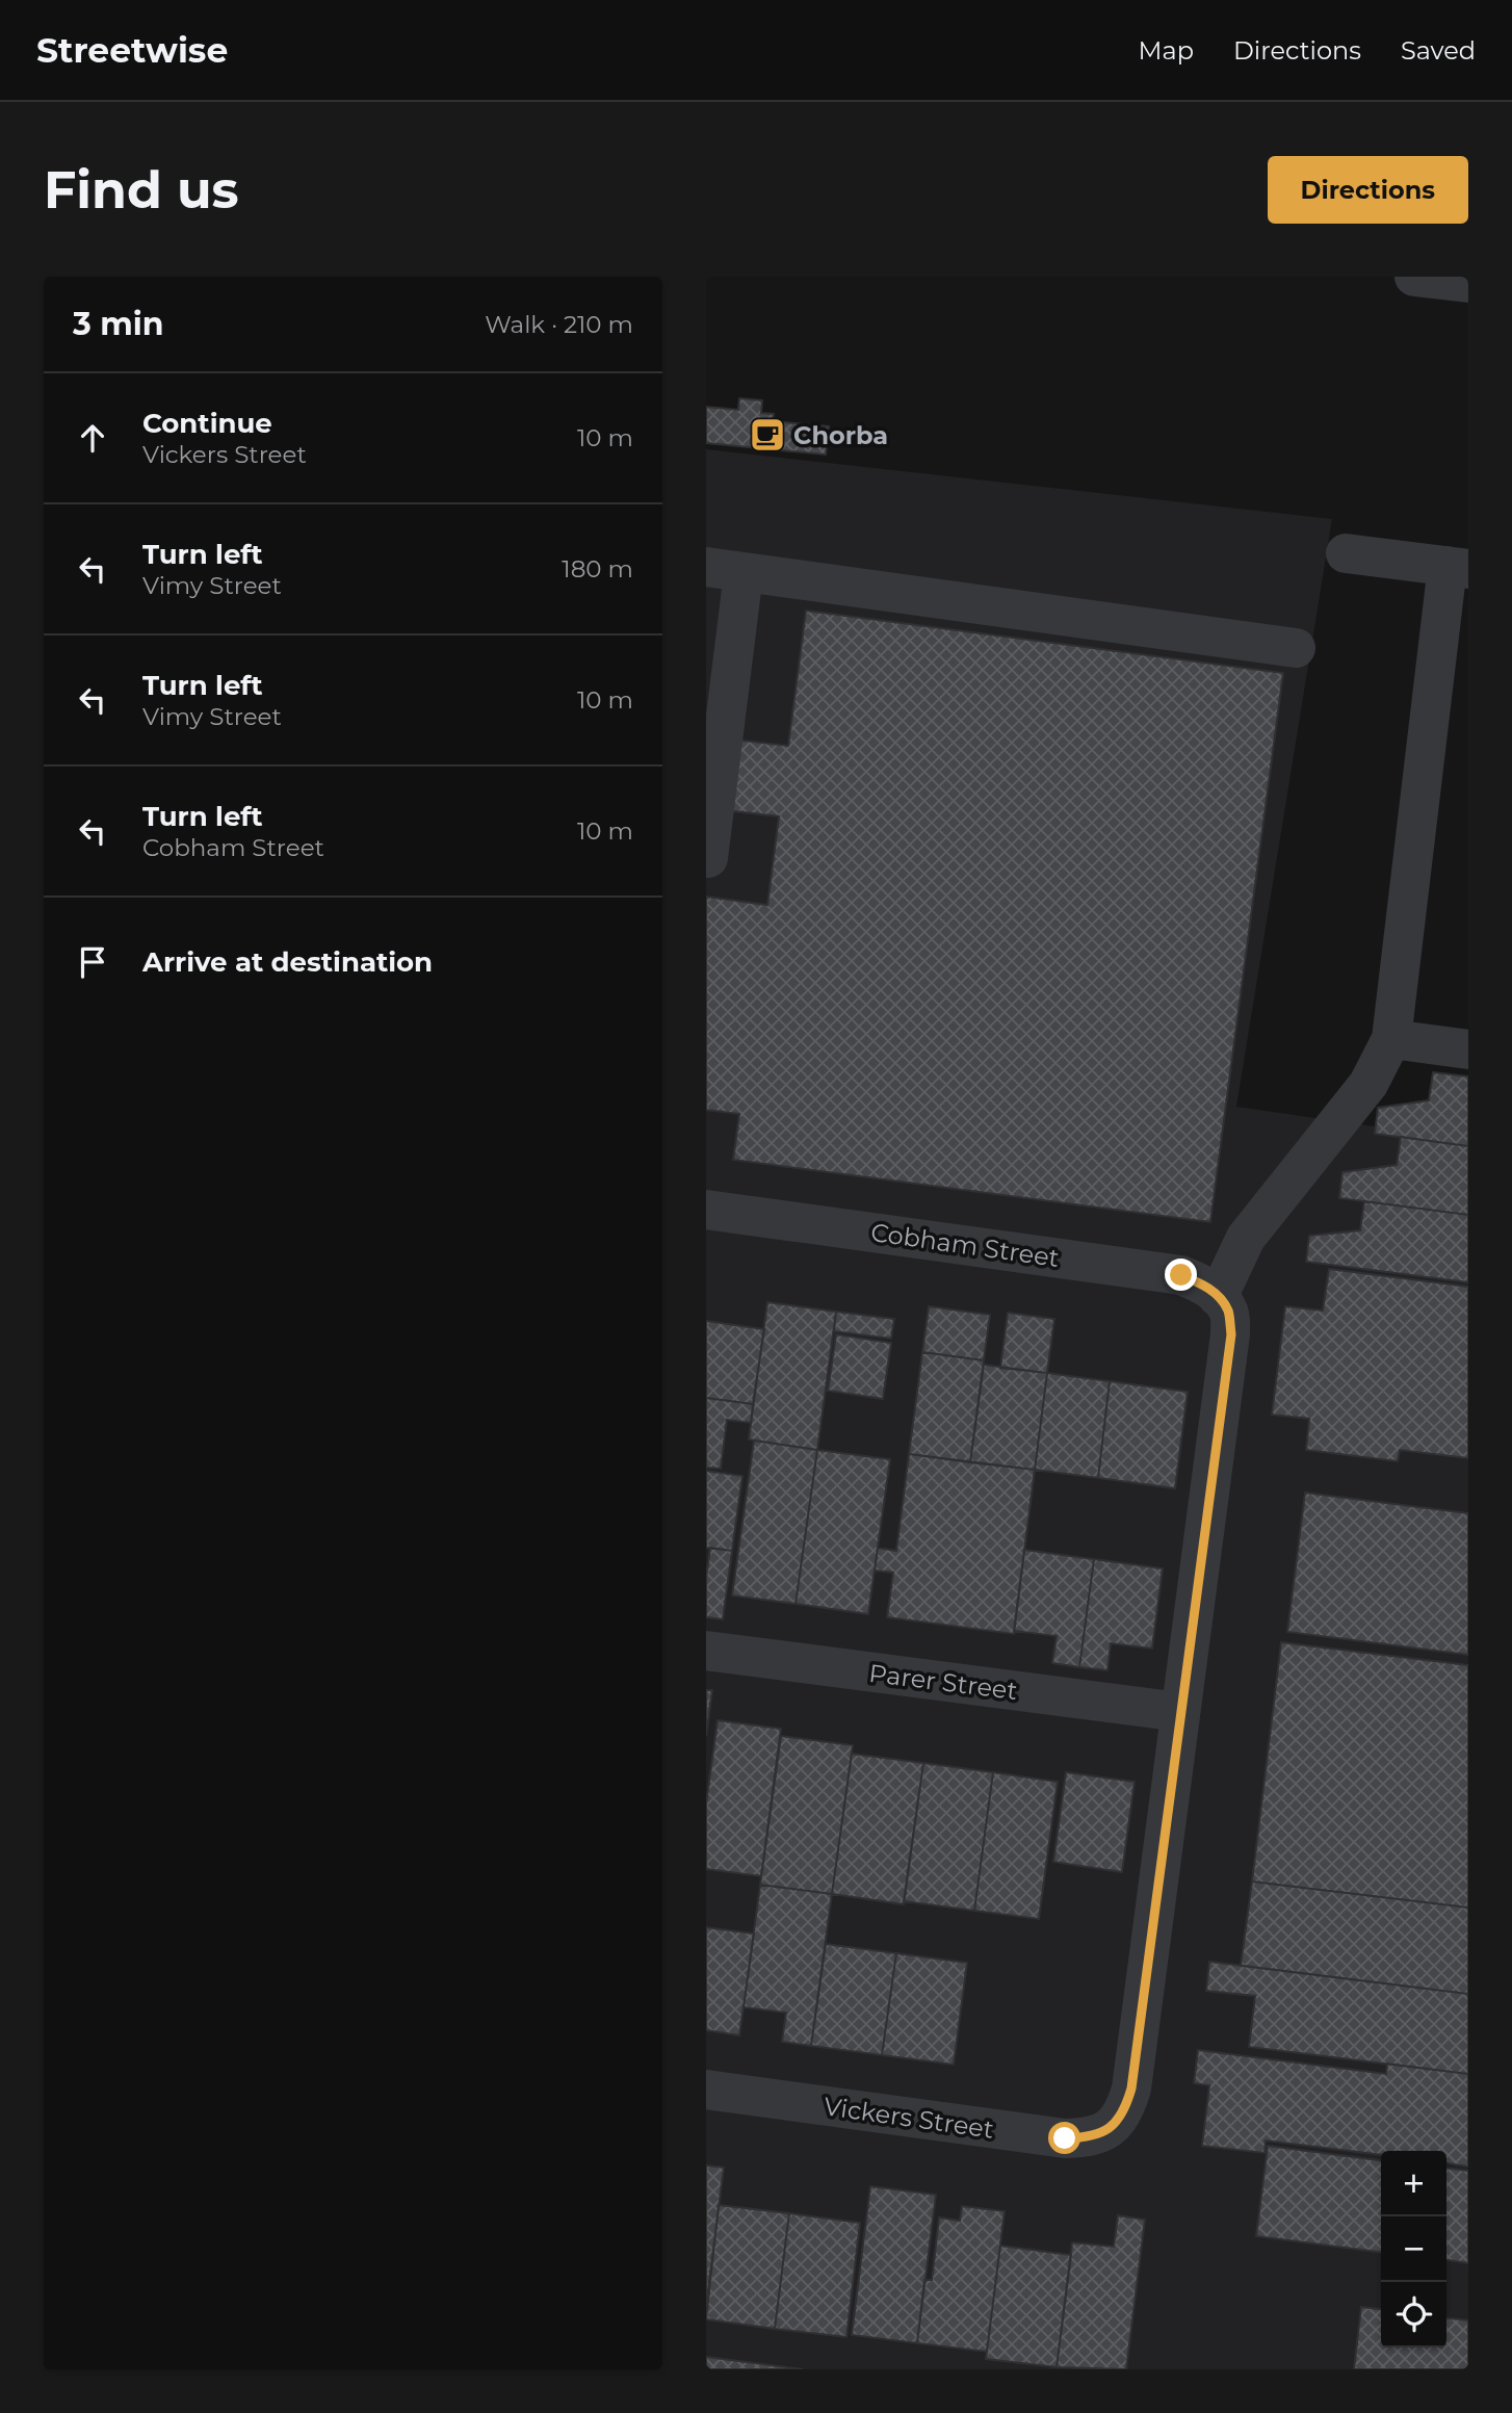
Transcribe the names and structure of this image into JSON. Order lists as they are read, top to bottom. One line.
{"streets":{"street":["Cobham Street","Parer Street","Vickers Street"]},"crossings":[["Parer Street","Vickers Street"]],"places":{"cafe":["Chorba"]},"page":{"header":"Streetwise","nav":["Map","Directions","Saved"],"buttons":"Directions","title":"Find us","heading":["3 min","Walk · 210 m"],"list":[["Continue","Vickers Street","10 m"],["Turn left","Vimy Street","180 m"],["Turn left","Vimy Street","10 m"],["Turn left","Cobham Street","10 m"],"Arrive at destination"],"map_buttons":["+","−"]}}
